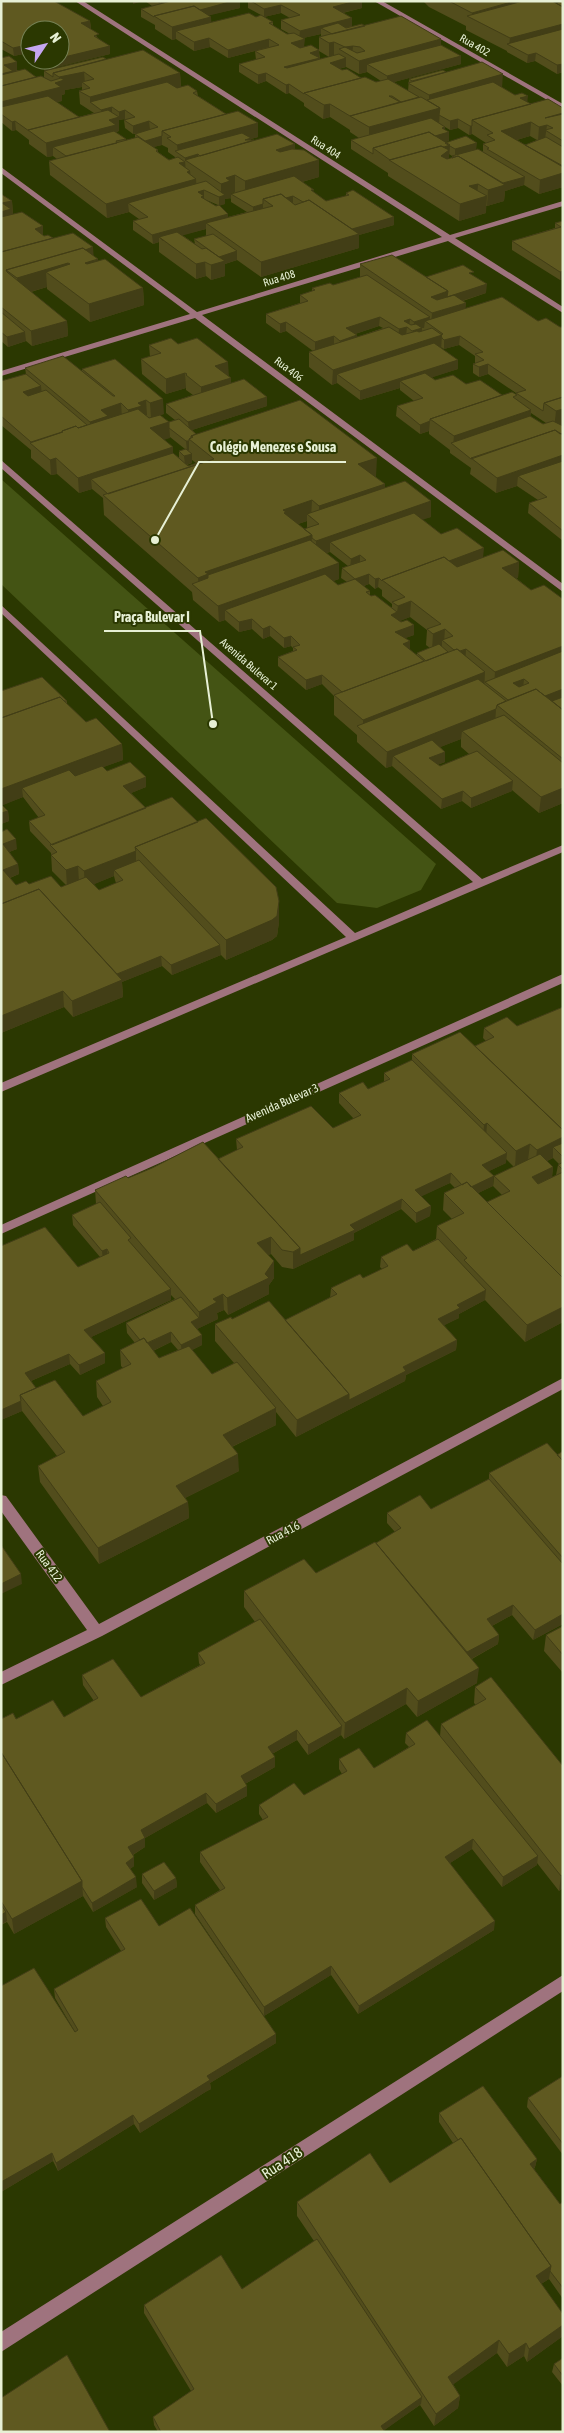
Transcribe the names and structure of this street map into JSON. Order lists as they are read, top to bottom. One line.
{"streets":{"street":["Rua 402","Rua 404","Rua 408","Rua 406","Avenida Bulevar 1","Avenida Bulevar 3","Rua 416","Rua 412","Rua 418"]},"crossings":[["Rua 404","Rua 408"],["Rua 408","Rua 406"],["Rua 416","Rua 412"]],"places":["Colégio Menezes e Sousa","Praça Bulevar I"],"north":"top right"}
